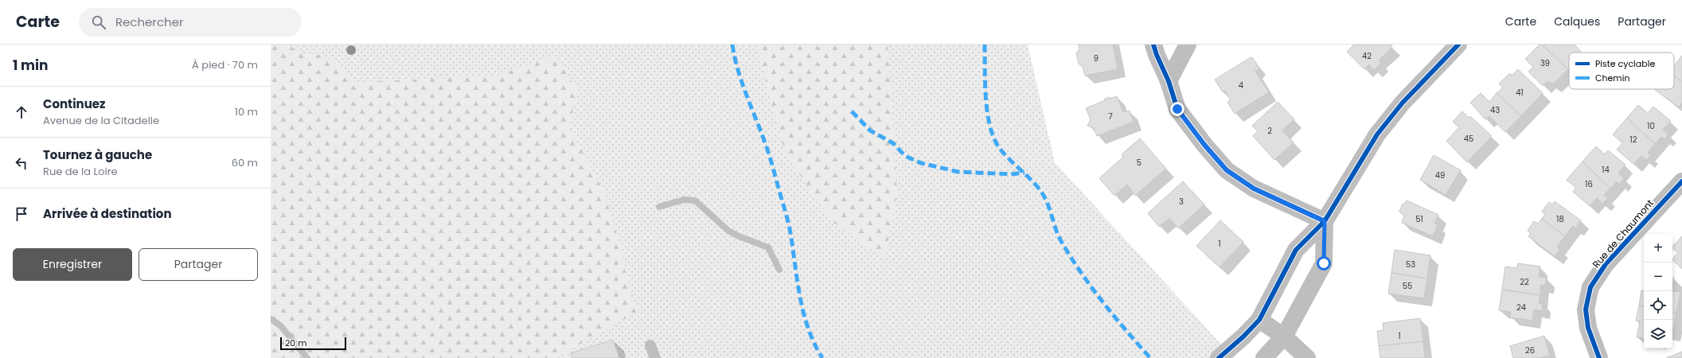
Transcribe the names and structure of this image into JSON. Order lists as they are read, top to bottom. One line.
{"streets":{"street":["Rue de Chaumont"]},"house_numbers":["42","9","39","4","41","43","7","10","2","45","12","5","14","49","16","3","51","18","1","53","22","55","24","1","26"],"legend":["Piste cyclable","Chemin"],"scale_bar":"20 m","page":{"header":"Carte","search":"Rechercher","nav":["Carte","Calques","Partager"],"heading":["1 min","À pied · 70 m"],"list":[["Continuez","Avenue de la Citadelle","10 m"],["Tournez à gauche","Rue de la Loire","60 m"],"Arrivée à destination"],"map_buttons":["+","−"],"buttons":["Enregistrer","Partager"],"scale":"20 m"}}
